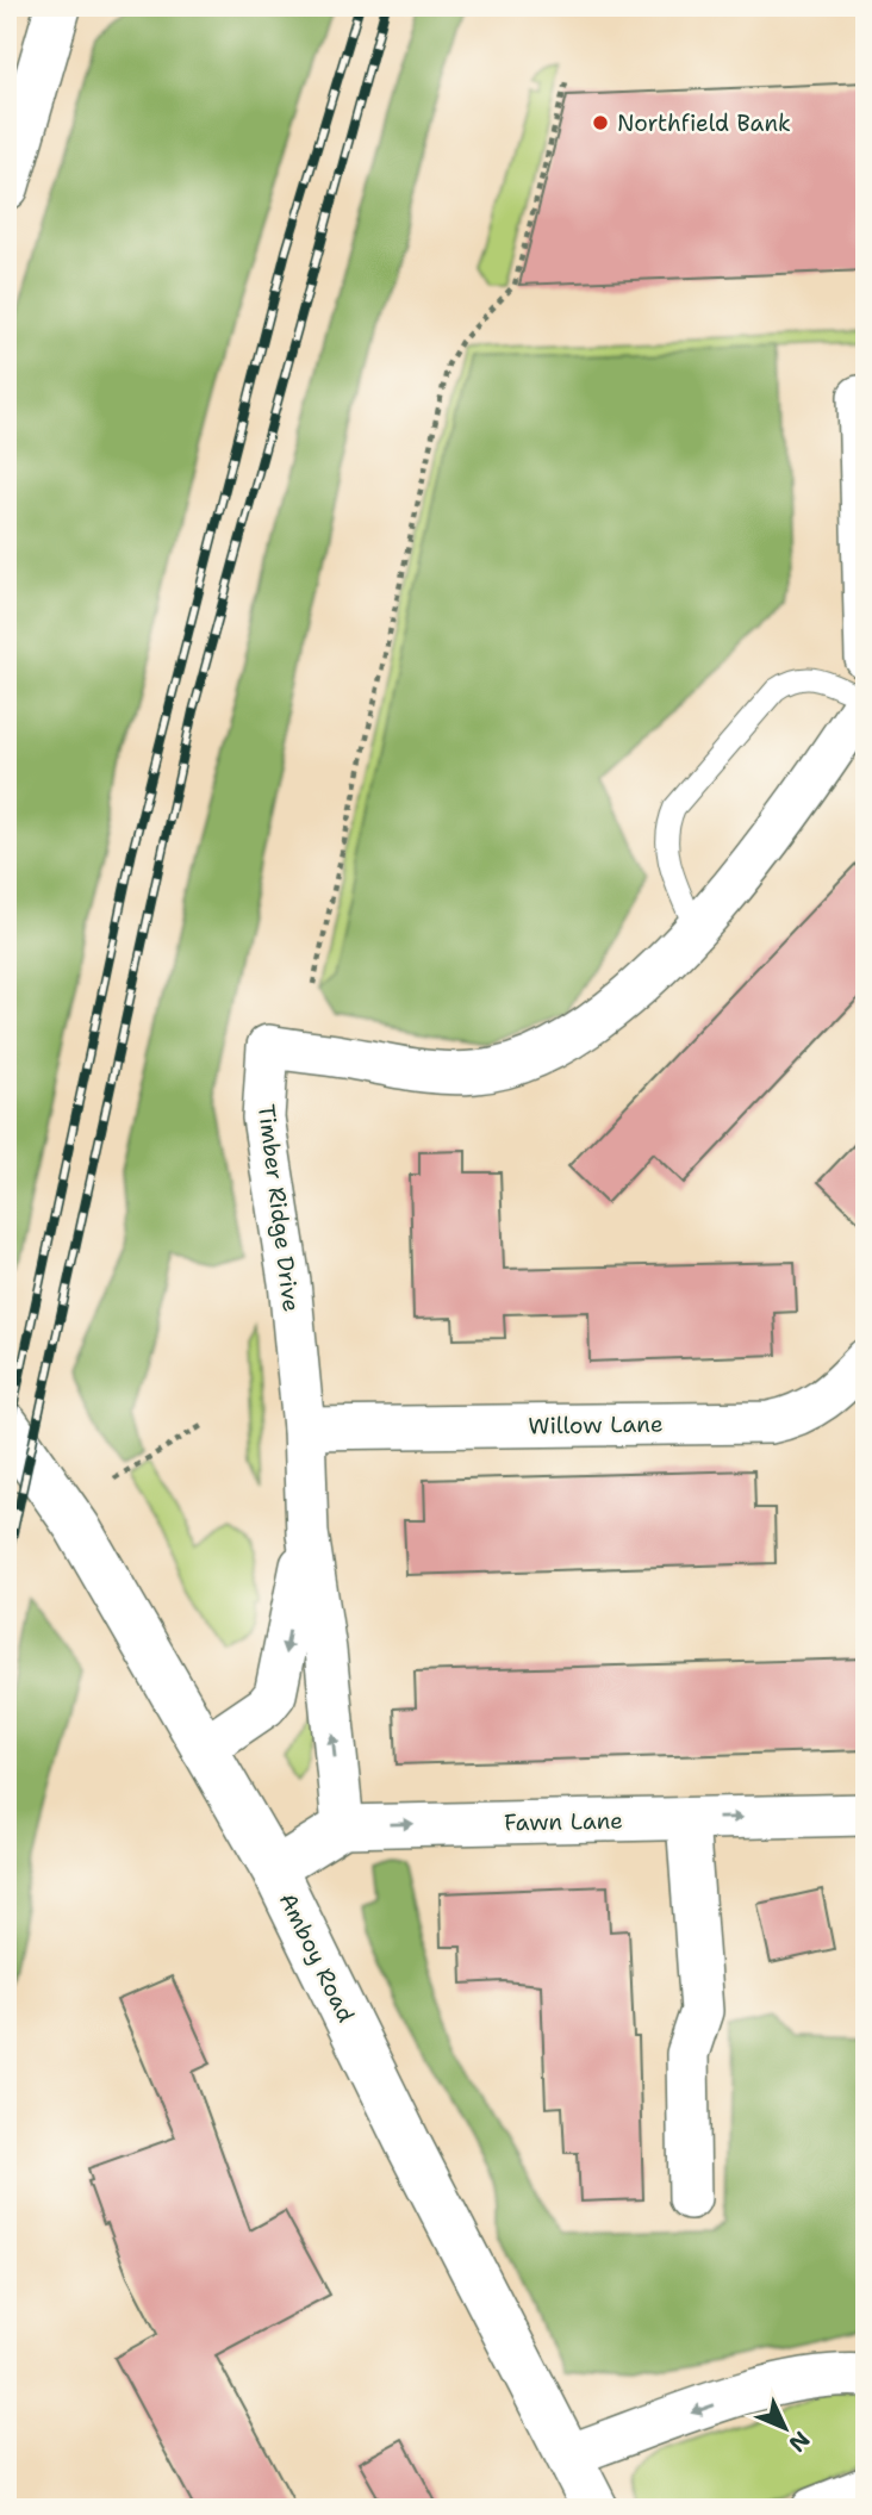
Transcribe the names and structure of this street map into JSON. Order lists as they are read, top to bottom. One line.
{"streets":{"main road":["Amboy Road"],"street":["Timber Ridge Drive","Willow Lane","Fawn Lane"]},"crossings":[["Timber Ridge Drive","Willow Lane"],["Timber Ridge Drive","Fawn Lane"],["Timber Ridge Drive","Amboy Road"]],"one_way":["Fawn Lane"],"places":["Northfield Bank"],"north":"bottom right"}
